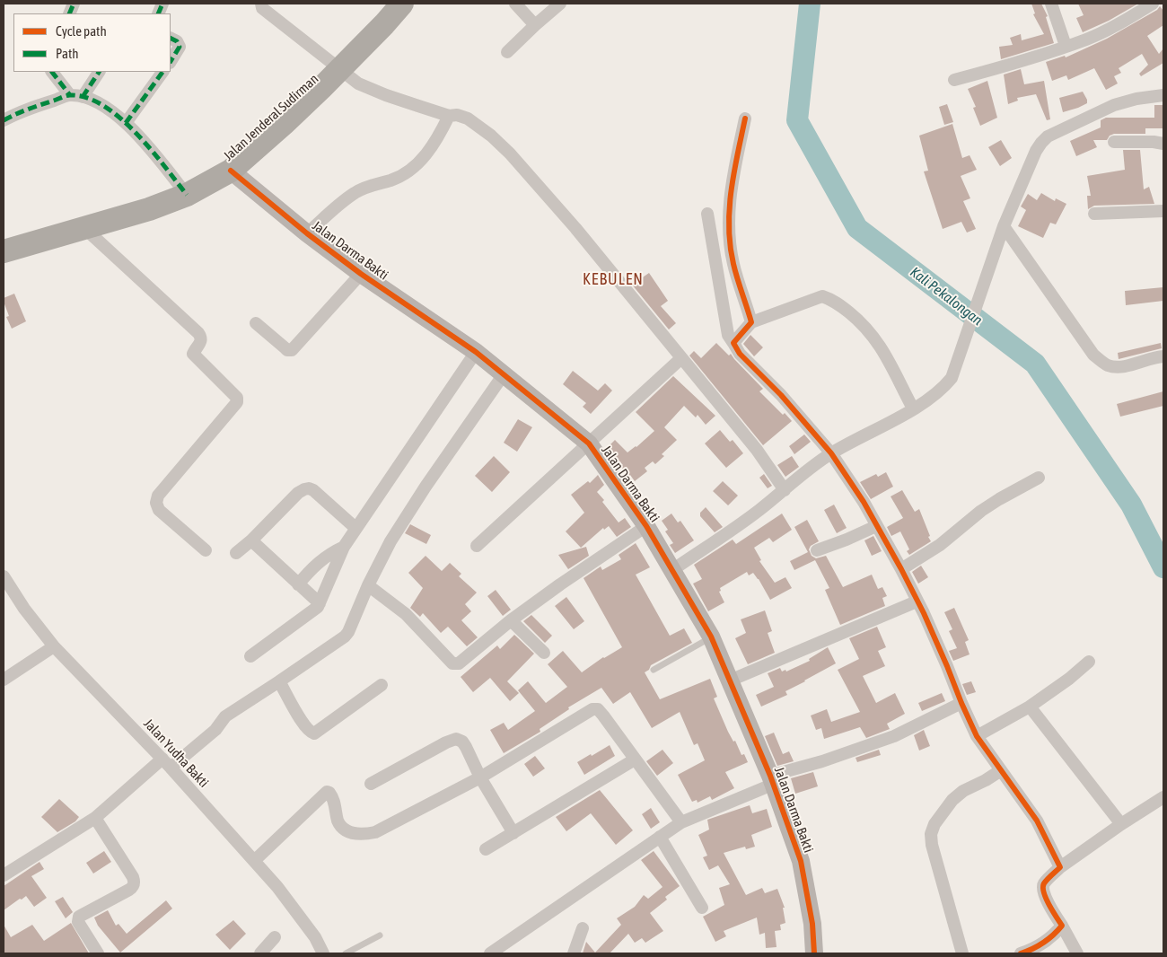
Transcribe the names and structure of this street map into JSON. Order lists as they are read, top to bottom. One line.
{"streets":{"highway":["Jalan Jenderal Sudirman"],"street":["Jalan Darma Bakti","Jalan Yudha Bakti"]},"crossings":[["Jalan Jenderal Sudirman","Jalan Darma Bakti"]],"districts":["KEBULEN"],"water":["Kali Pekalongan"],"legend":["Cycle path","Path"]}
